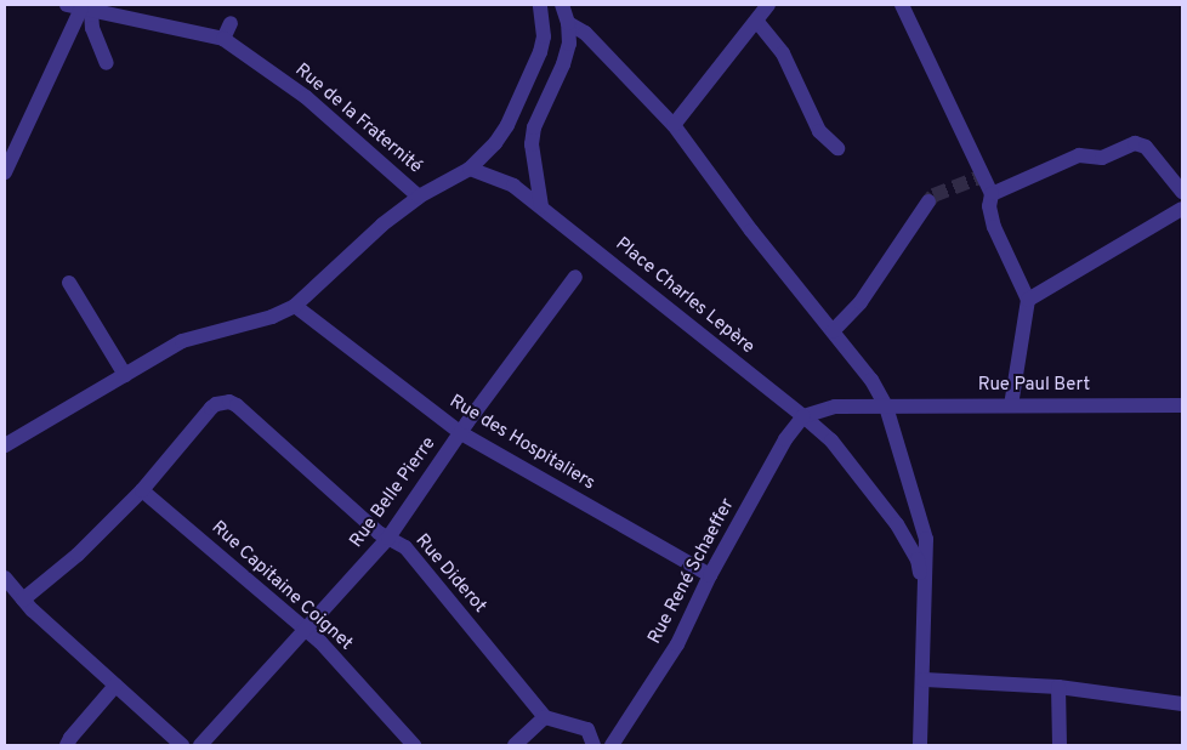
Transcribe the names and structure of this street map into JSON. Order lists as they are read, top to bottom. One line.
{"streets":{"street":["Rue de la Fraternité","Place Charles Lepère","Rue Paul Bert","Rue des Hospitaliers","Rue Belle Pierre","Rue René Schaeffer","Rue Diderot","Rue Capitaine Coignet"]},"crossings":[["Place Charles Lepère","Rue Paul Bert"],["Place Charles Lepère","Rue René Schaeffer"],["Rue Paul Bert","Rue René Schaeffer"],["Rue des Hospitaliers","Rue Belle Pierre"],["Rue des Hospitaliers","Rue René Schaeffer"],["Rue Belle Pierre","Rue Diderot"],["Rue Belle Pierre","Rue Capitaine Coignet"],["Rue Diderot","Rue Capitaine Coignet"]]}
